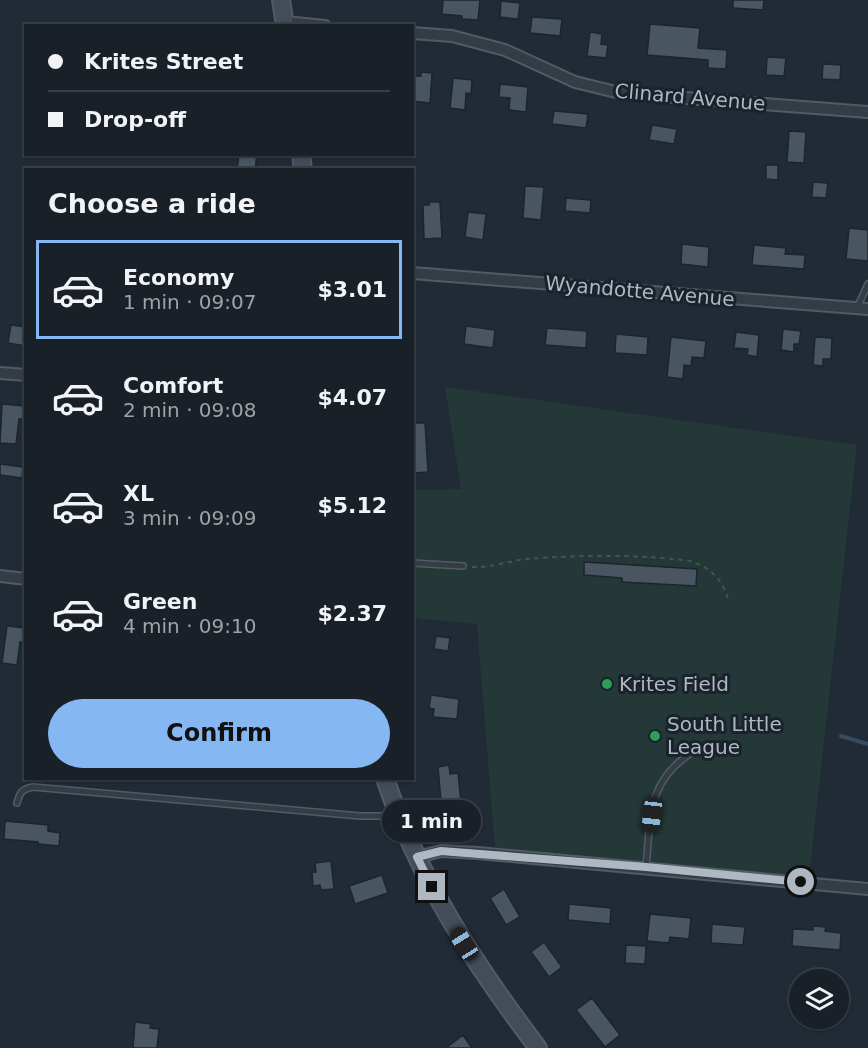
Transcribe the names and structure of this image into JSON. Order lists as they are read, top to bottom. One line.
{"streets":{"street":["Clinard Avenue","Wyandotte Avenue"]},"places":["Krites Field","South Little League"],"page":{"banner":["Krites Street","Drop-off"],"heading":"Choose a ride","list":[{"name":"Economy","note":"1 min · 09:07","value":"$3.01"},{"name":"Comfort","note":"2 min · 09:08","value":"$4.07"},{"name":"XL","note":"3 min · 09:09","value":"$5.12"},{"name":"Green","note":"4 min · 09:10","value":"$2.37"}],"buttons":"Confirm","bubble":"1 min"}}
